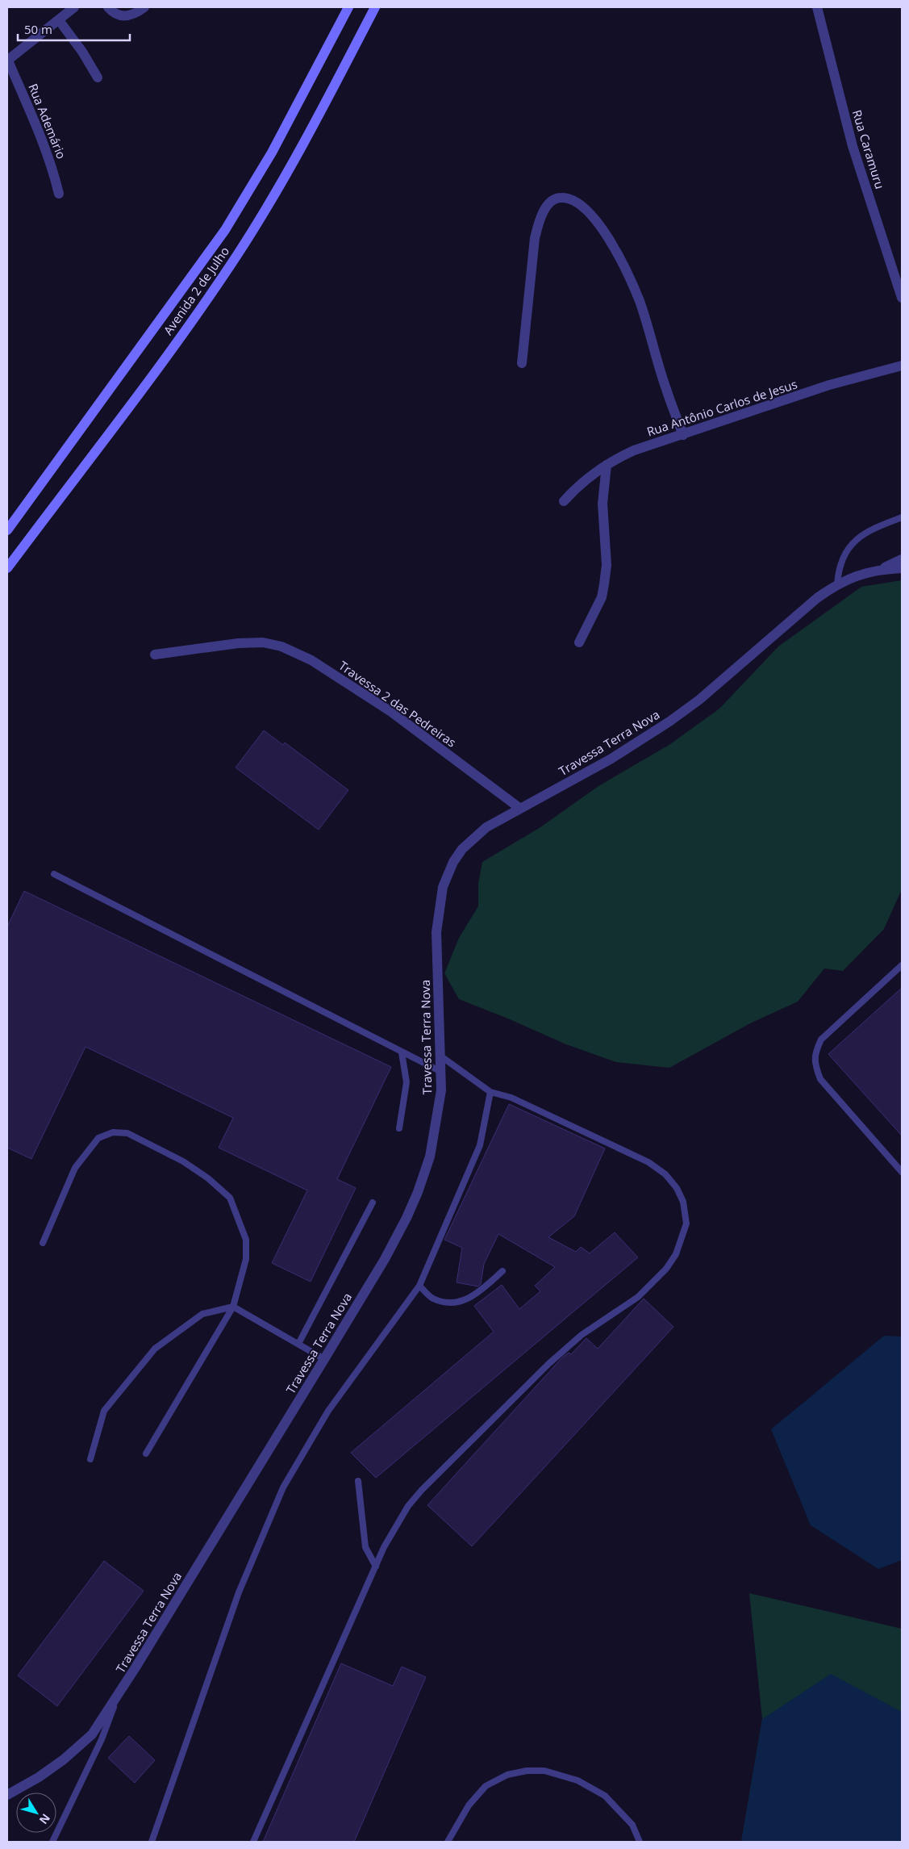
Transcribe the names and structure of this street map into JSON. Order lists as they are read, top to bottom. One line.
{"streets":{"main road":["Avenida 2 de Julho"],"street":["Rua Ademário","Rua Caramuru","Rua Antônio Carlos de Jesus","Travessa 2 das Pedreiras","Travessa Terra Nova"]},"crossings":[["Travessa 2 das Pedreiras","Travessa Terra Nova"]],"scale_bar":"50 m","north":"bottom right"}
